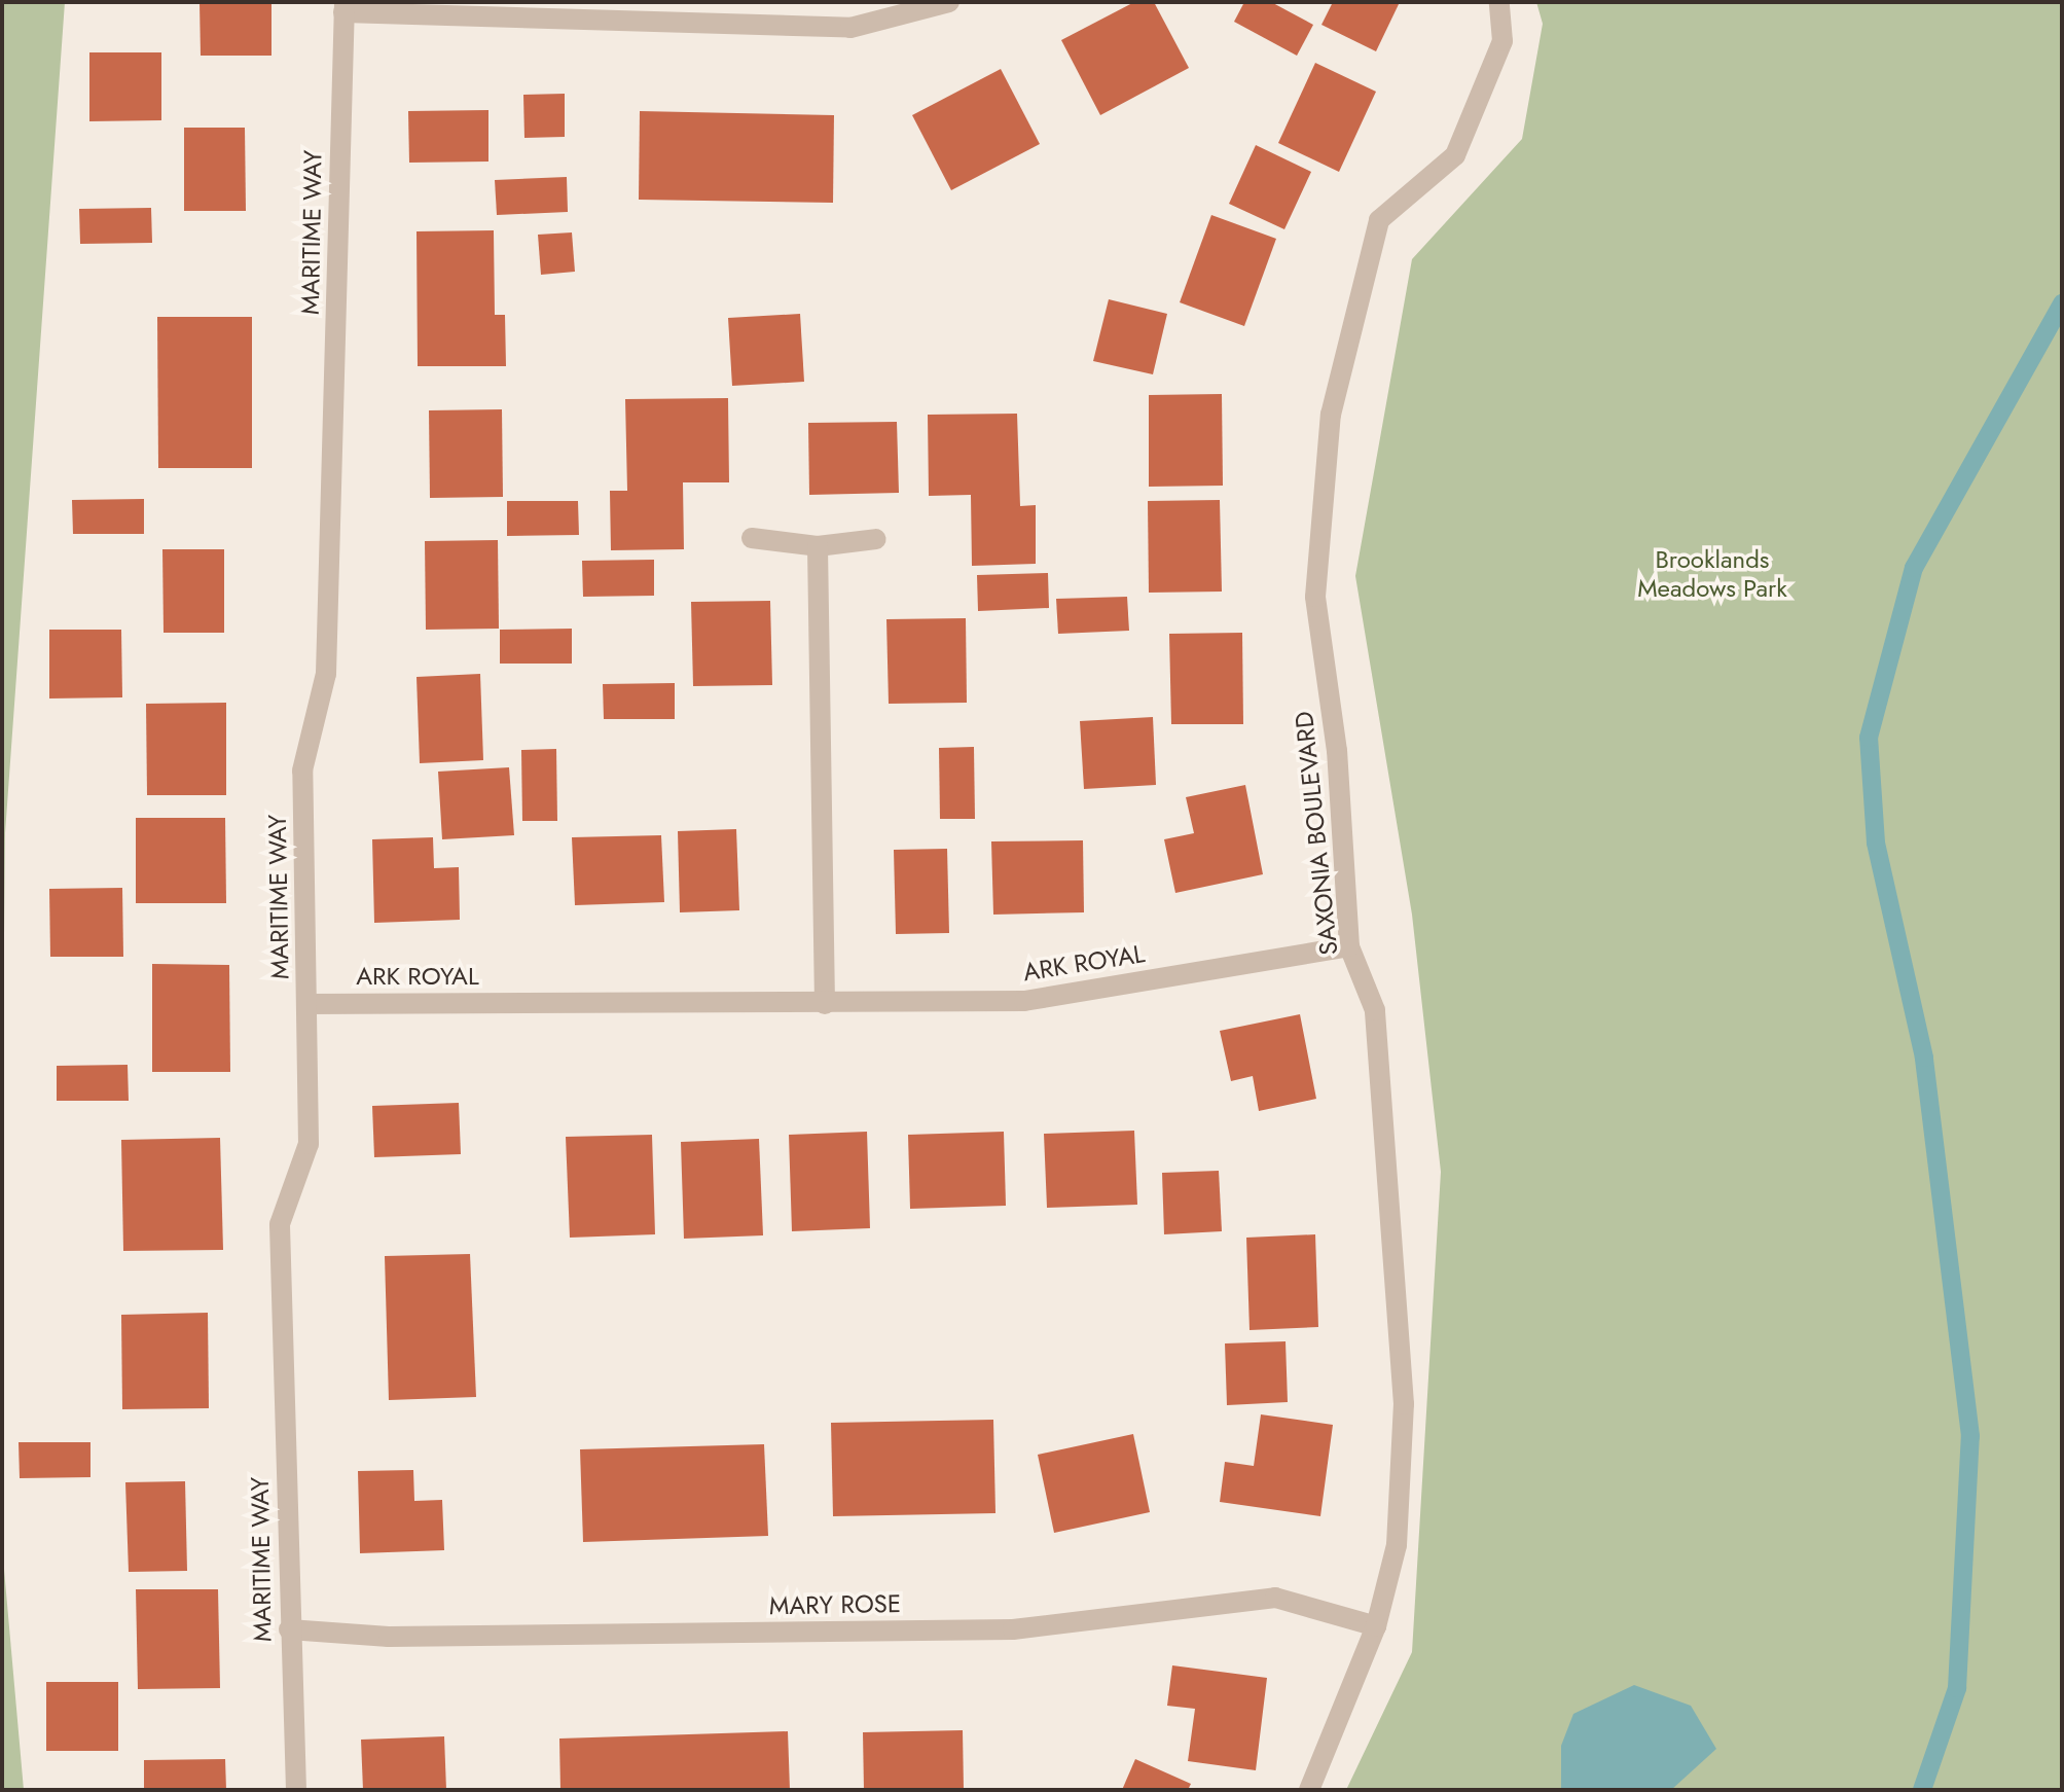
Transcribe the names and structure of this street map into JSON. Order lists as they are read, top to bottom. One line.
{"streets":{"street":["MARITIME WAY","SAXONIA BOULEVARD","ARK ROYAL","MARY ROSE"]},"crossings":[["MARITIME WAY","ARK ROYAL"],["MARITIME WAY","MARY ROSE"],["SAXONIA BOULEVARD","ARK ROYAL"],["SAXONIA BOULEVARD","MARY ROSE"]],"parks":["Brooklands Meadows Park"]}
